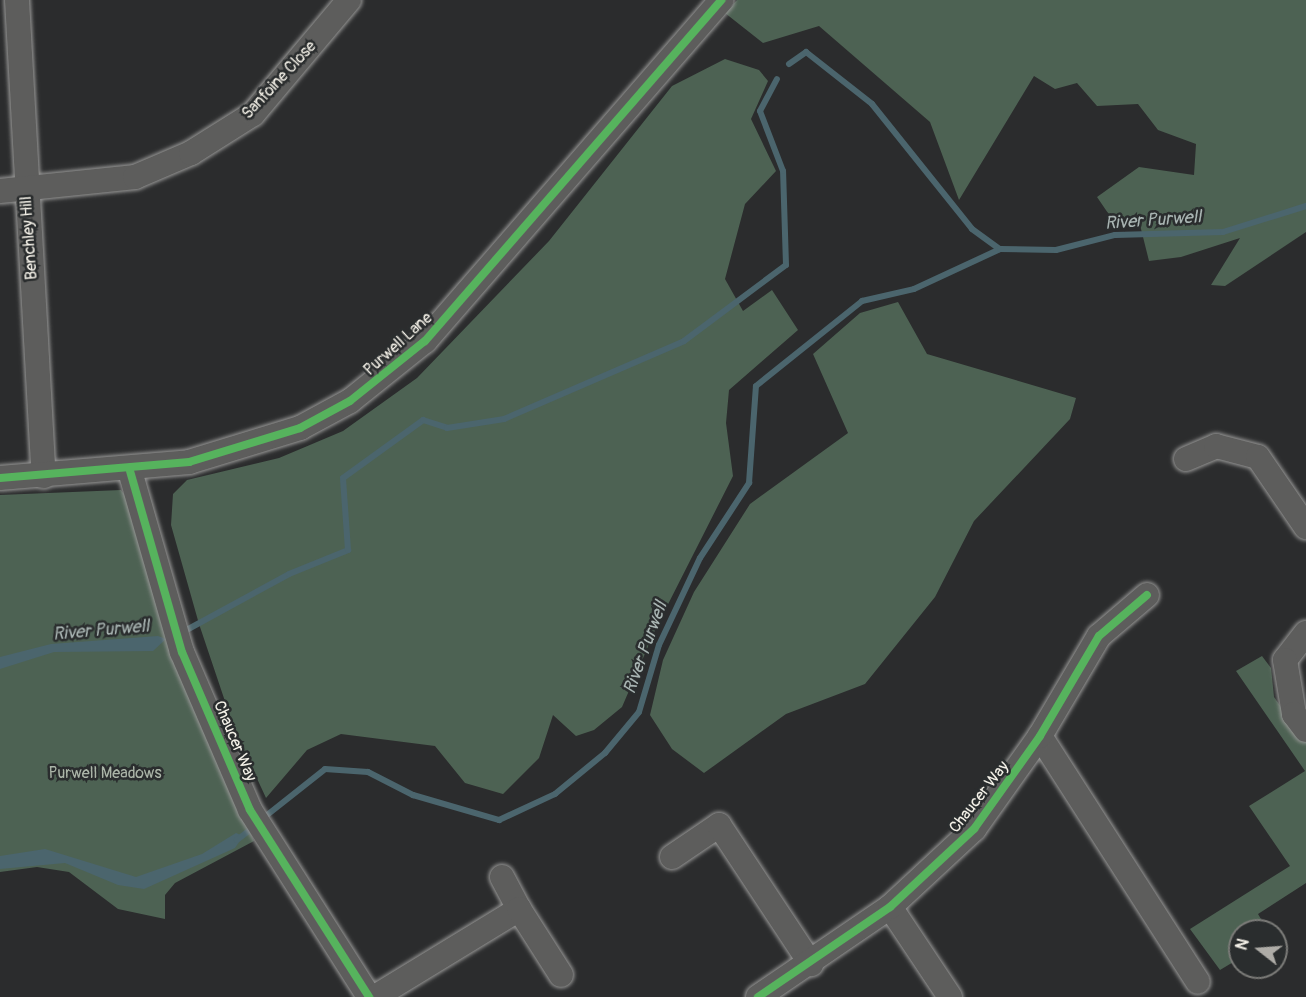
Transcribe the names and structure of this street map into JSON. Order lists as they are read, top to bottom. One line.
{"streets":{"street":["Sanfoine Close","Benchley Hill","Purwell Lane","Chaucer Way"]},"crossings":[["Sanfoine Close","Benchley Hill"],["Benchley Hill","Purwell Lane"],["Purwell Lane","Chaucer Way"]],"water":["River Purwell"],"parks":["Purwell Meadows"],"north":"left"}
